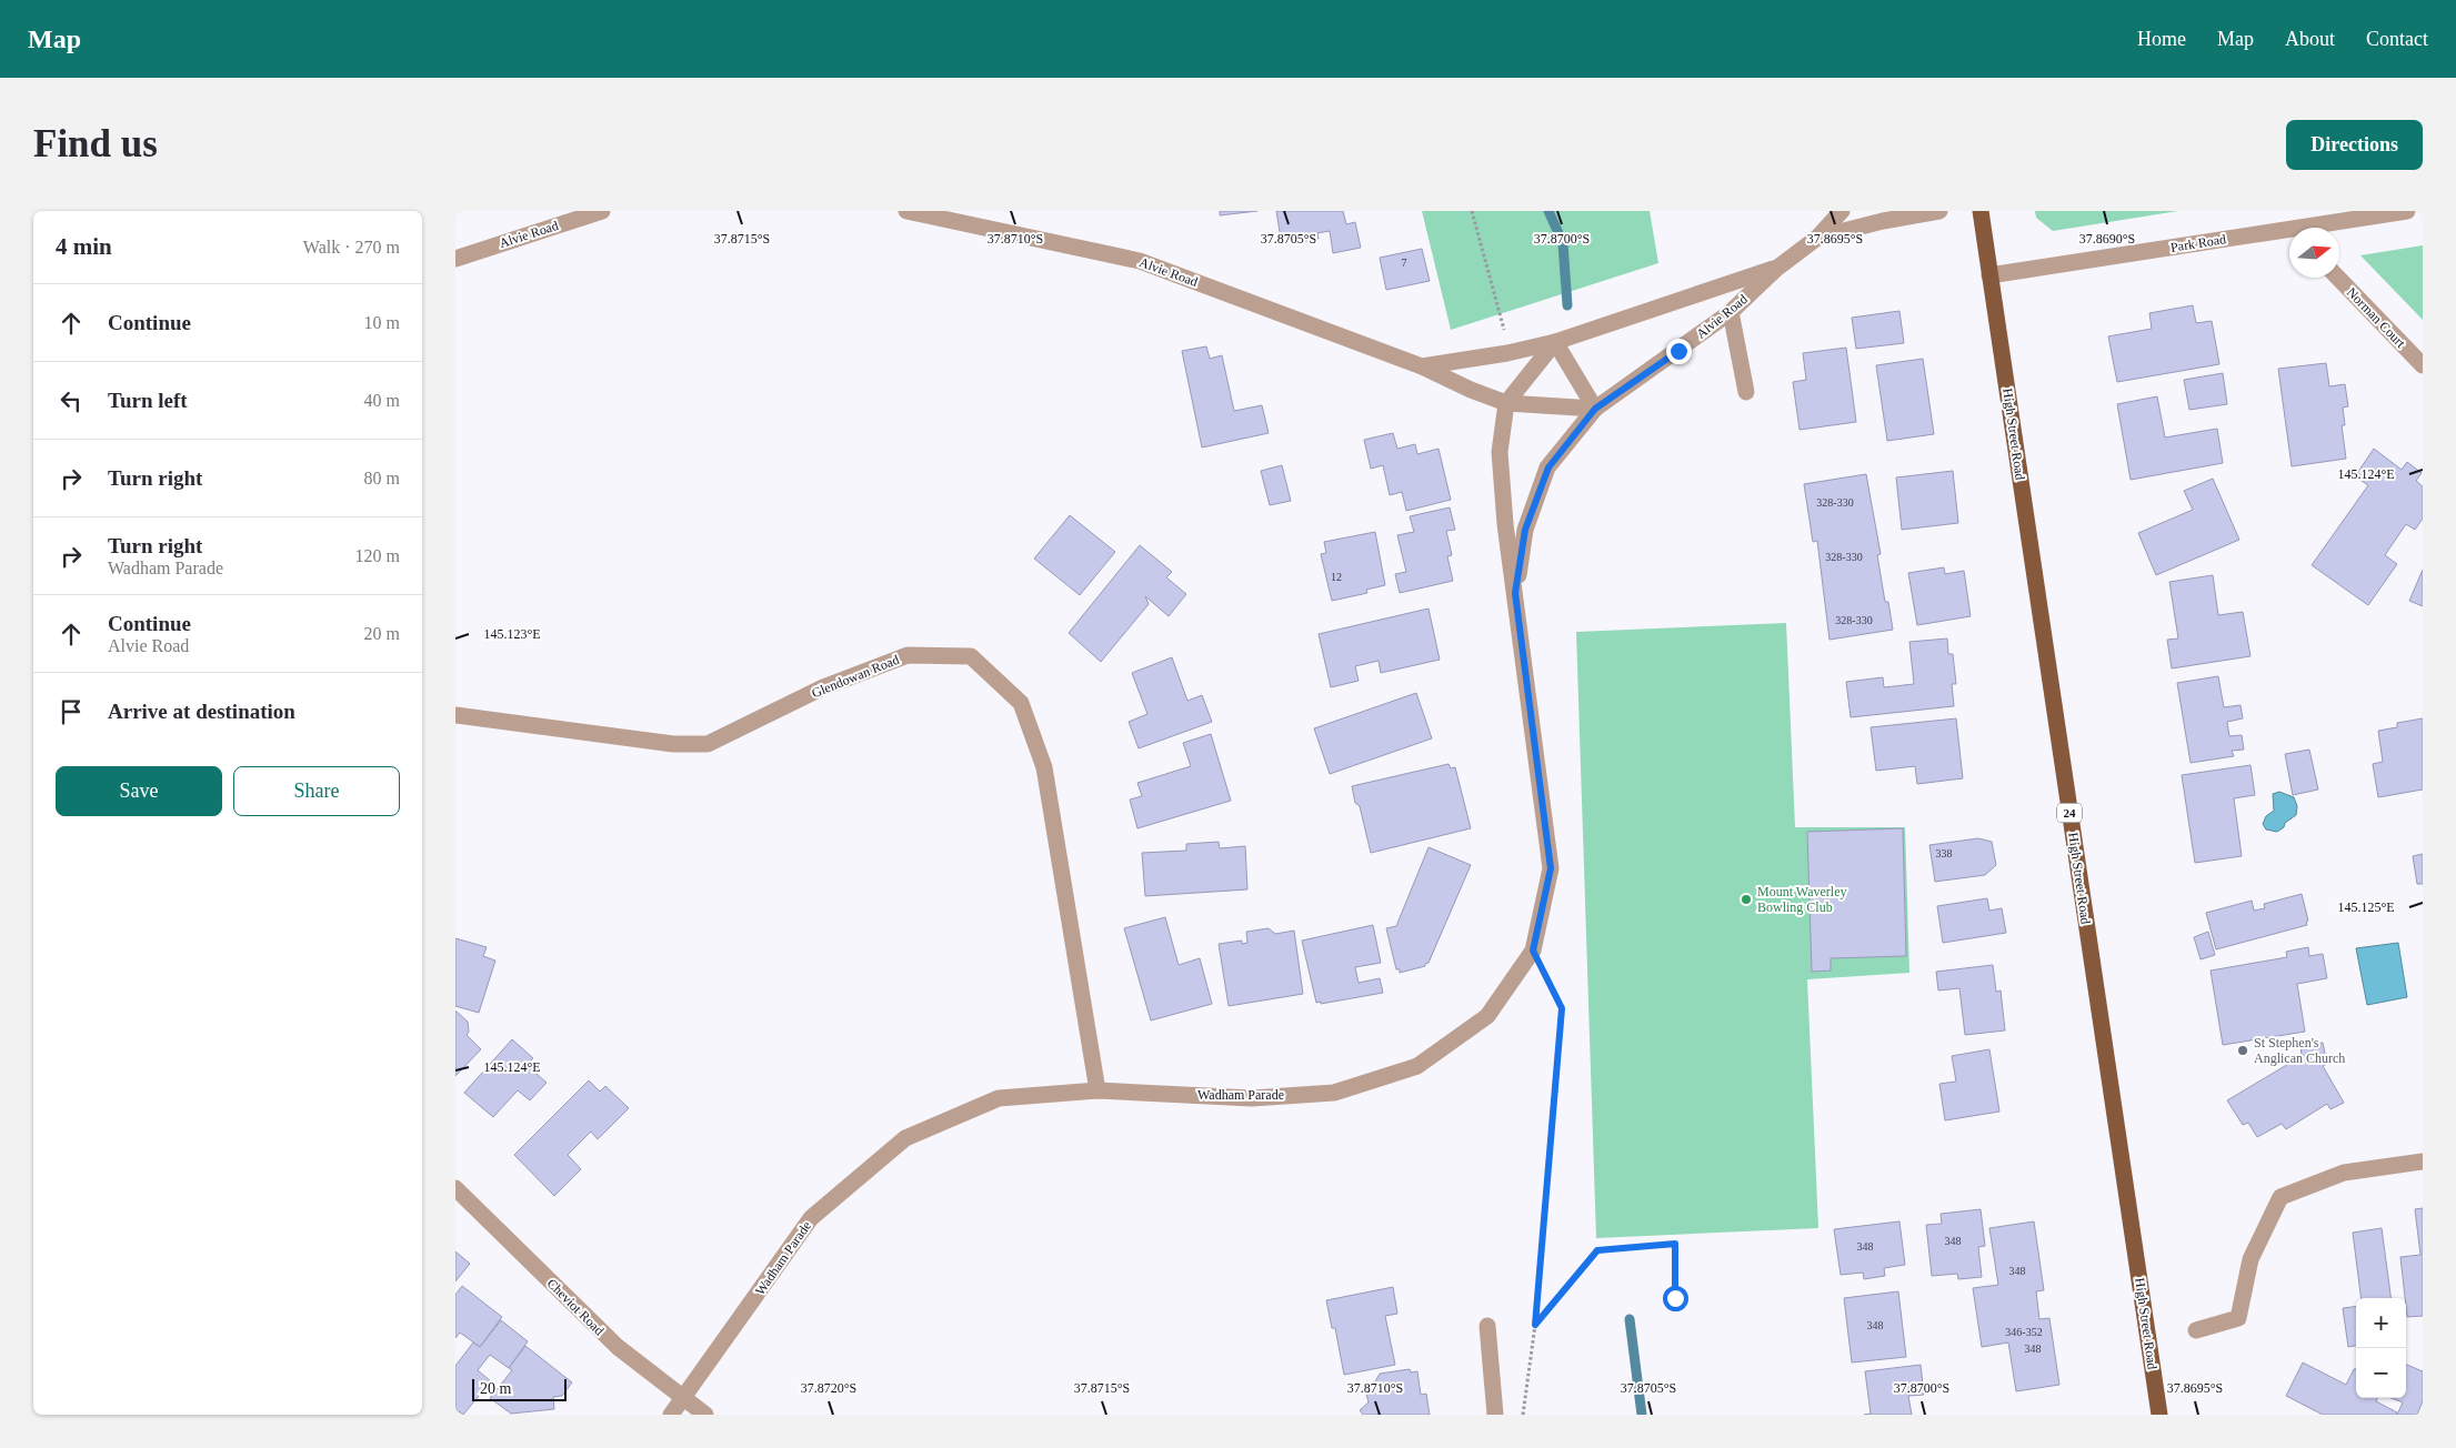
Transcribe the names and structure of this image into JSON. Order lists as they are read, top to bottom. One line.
{"streets":{"main road":["High Street Road","24"],"street":["Alvie Road","Park Road","Norman Court","Glendowan Road","Wadham Parade","Cheviot Road"]},"crossings":[["Alvie Road","Wadham Parade"],["Park Road","High Street Road"],["Glendowan Road","Wadham Parade"],["Wadham Parade","Cheviot Road"]],"places":["Mount Waverley Bowling Club","St Stephen's Anglican Church"],"house_numbers":["7","328-330","328-330","12","328-330","338","348","348","348","348","346-352","348"],"scale_bar":"20 m","north":"right","page":{"header":"Map","nav":["Home","Map","About","Contact"],"buttons":["Directions",["Save","Share"]],"title":"Find us","heading":["4 min","Walk · 270 m"],"list":[["Continue","10 m"],["Turn left","40 m"],["Turn right","80 m"],["Turn right","Wadham Parade","120 m"],["Continue","Alvie Road","20 m"],"Arrive at destination"],"map_buttons":["+","−"],"scale":"20 m"},"coordinates":["37.8715°S","37.8710°S","37.8705°S","37.8700°S","37.8695°S","37.8690°S","145.124°E","145.123°E","145.125°E","37.8720°S"]}
